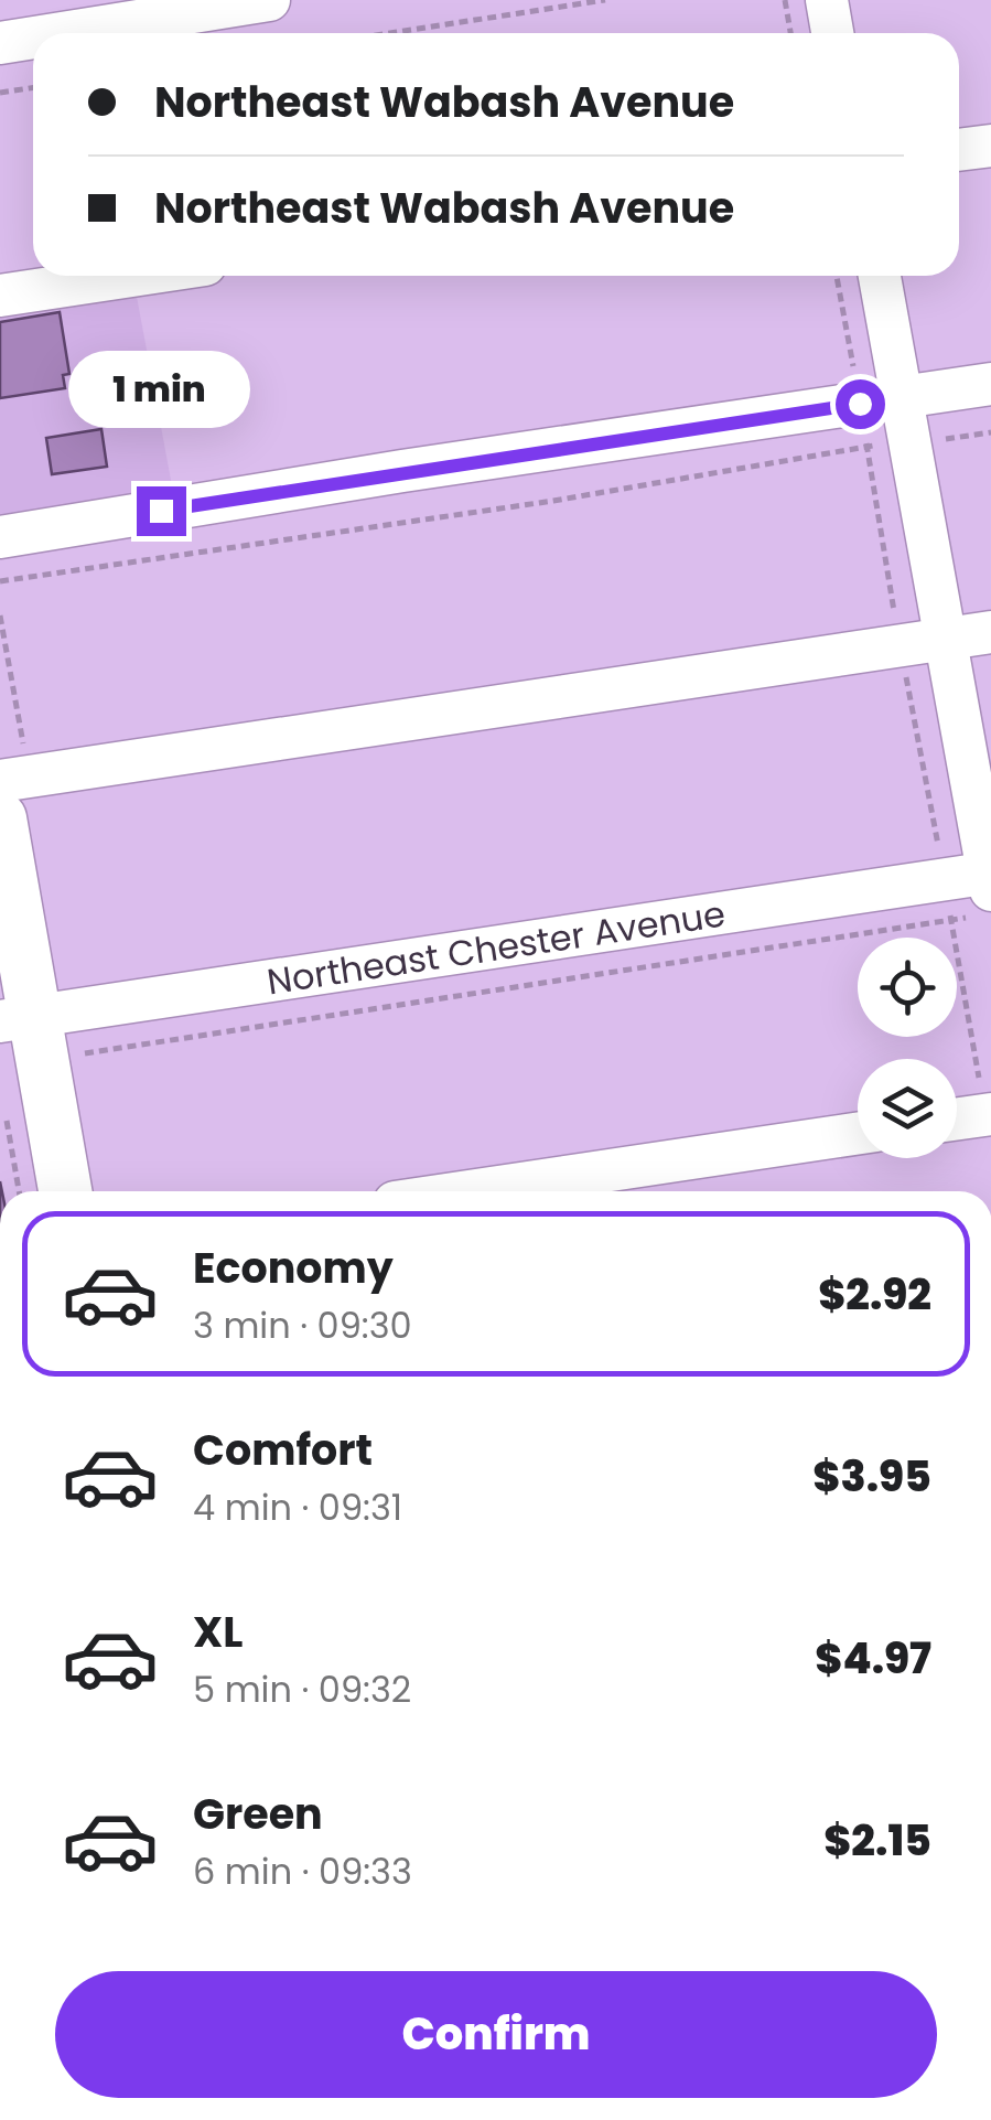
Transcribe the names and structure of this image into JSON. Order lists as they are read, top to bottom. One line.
{"streets":{"street":["Northeast Chester Avenue"]},"page":{"banner":["Northeast Wabash Avenue","Northeast Wabash Avenue"],"bubble":"1 min","list":[{"name":"Economy","note":"3 min · 09:30","value":"$2.92"},{"name":"Comfort","note":"4 min · 09:31","value":"$3.95"},{"name":"XL","note":"5 min · 09:32","value":"$4.97"},{"name":"Green","note":"6 min · 09:33","value":"$2.15"}],"buttons":"Confirm"}}
